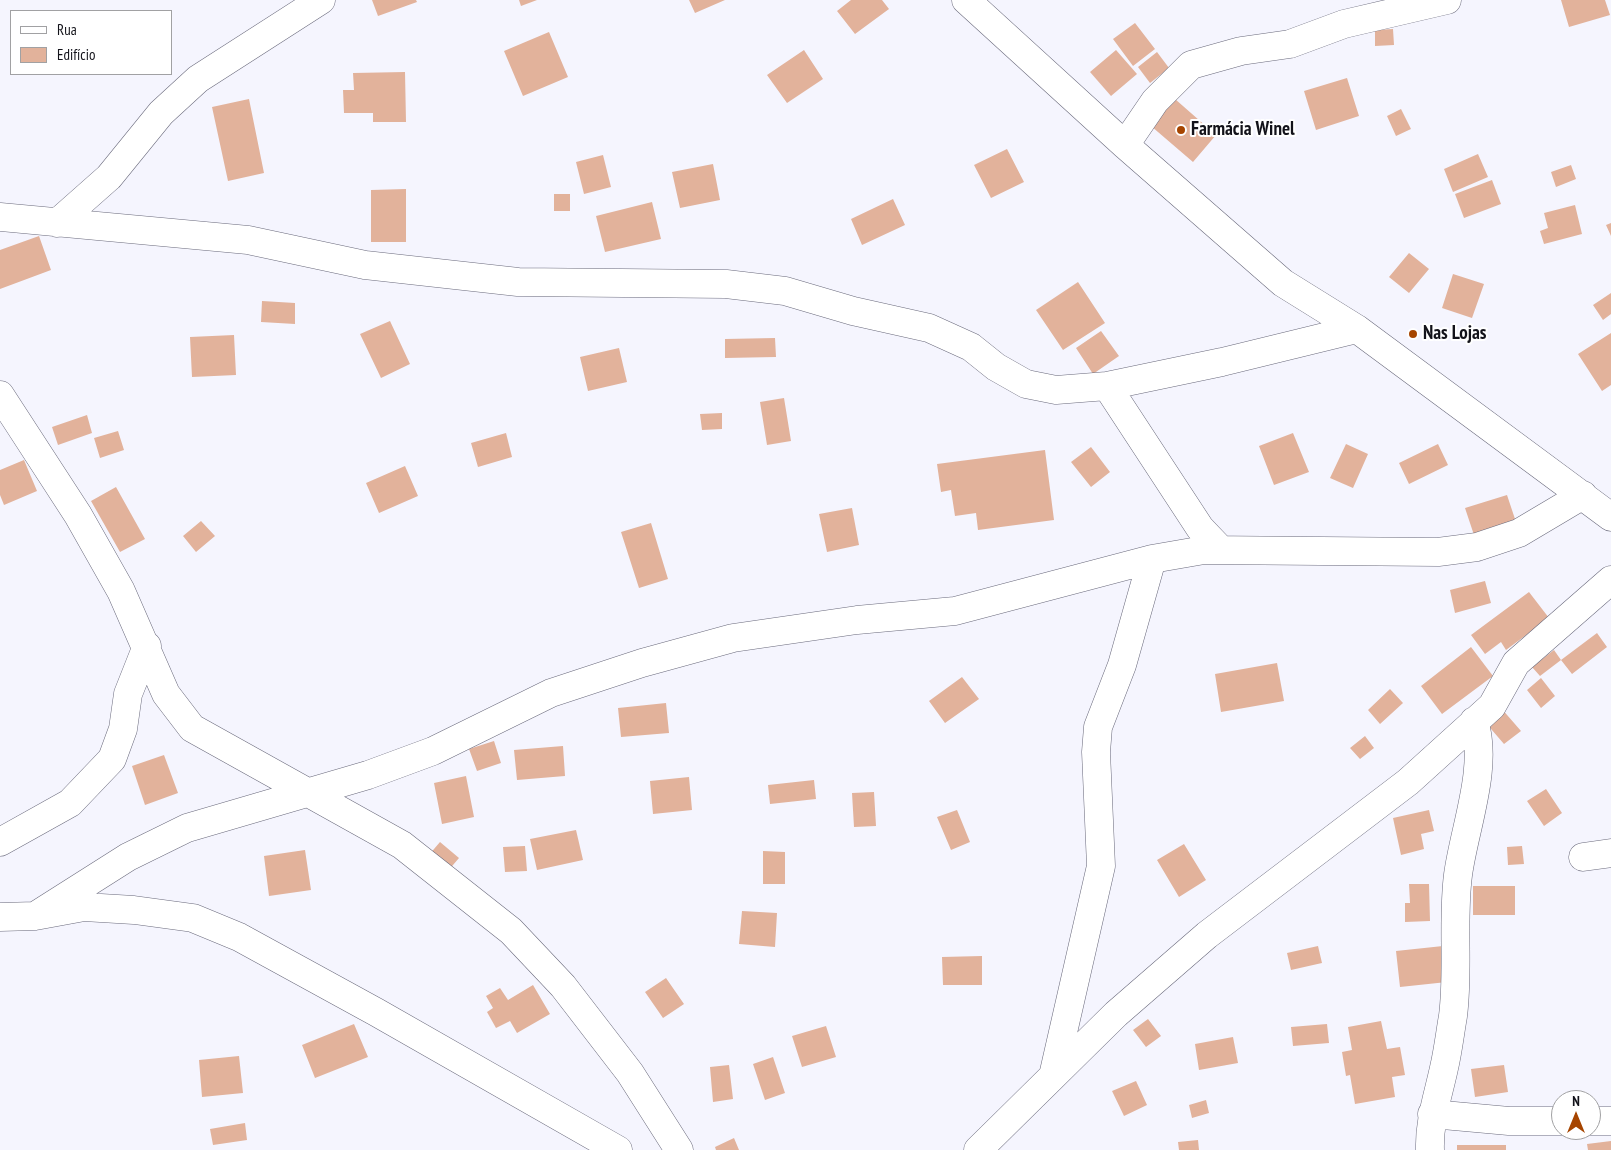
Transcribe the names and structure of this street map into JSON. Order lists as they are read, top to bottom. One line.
{"places":["Farmácia Winel","Nas Lojas"],"legend":["Rua","Edifício"],"north":"top"}
